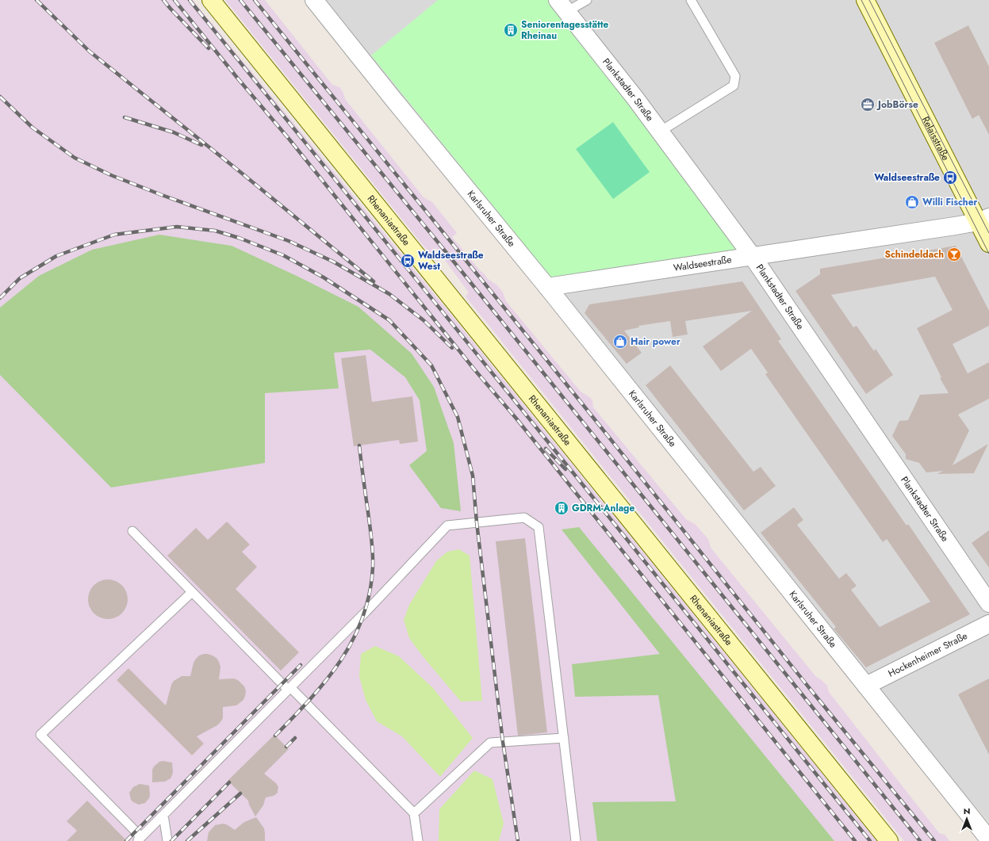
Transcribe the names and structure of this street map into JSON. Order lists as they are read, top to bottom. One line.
{"streets":{"street":["Plankstadter Straße","Relaisstraße","Karlsruher Straße","Rhenaniastraße","Waldseestraße","Hockenheimer Straße"]},"crossings":[["Plankstadter Straße","Waldseestraße"],["Relaisstraße","Waldseestraße"],["Karlsruher Straße","Waldseestraße"],["Karlsruher Straße","Hockenheimer Straße"]],"places":{"building":["Seniorentagesstätte Rheinau","GDRM-Anlage"],"office":["JobBörse"],"bus stop":["Waldseestraße","Waldseestraße West"],"shop":["Willi Fischer","Hair power"],"bar":["Schindeldach"]},"north":"top"}
